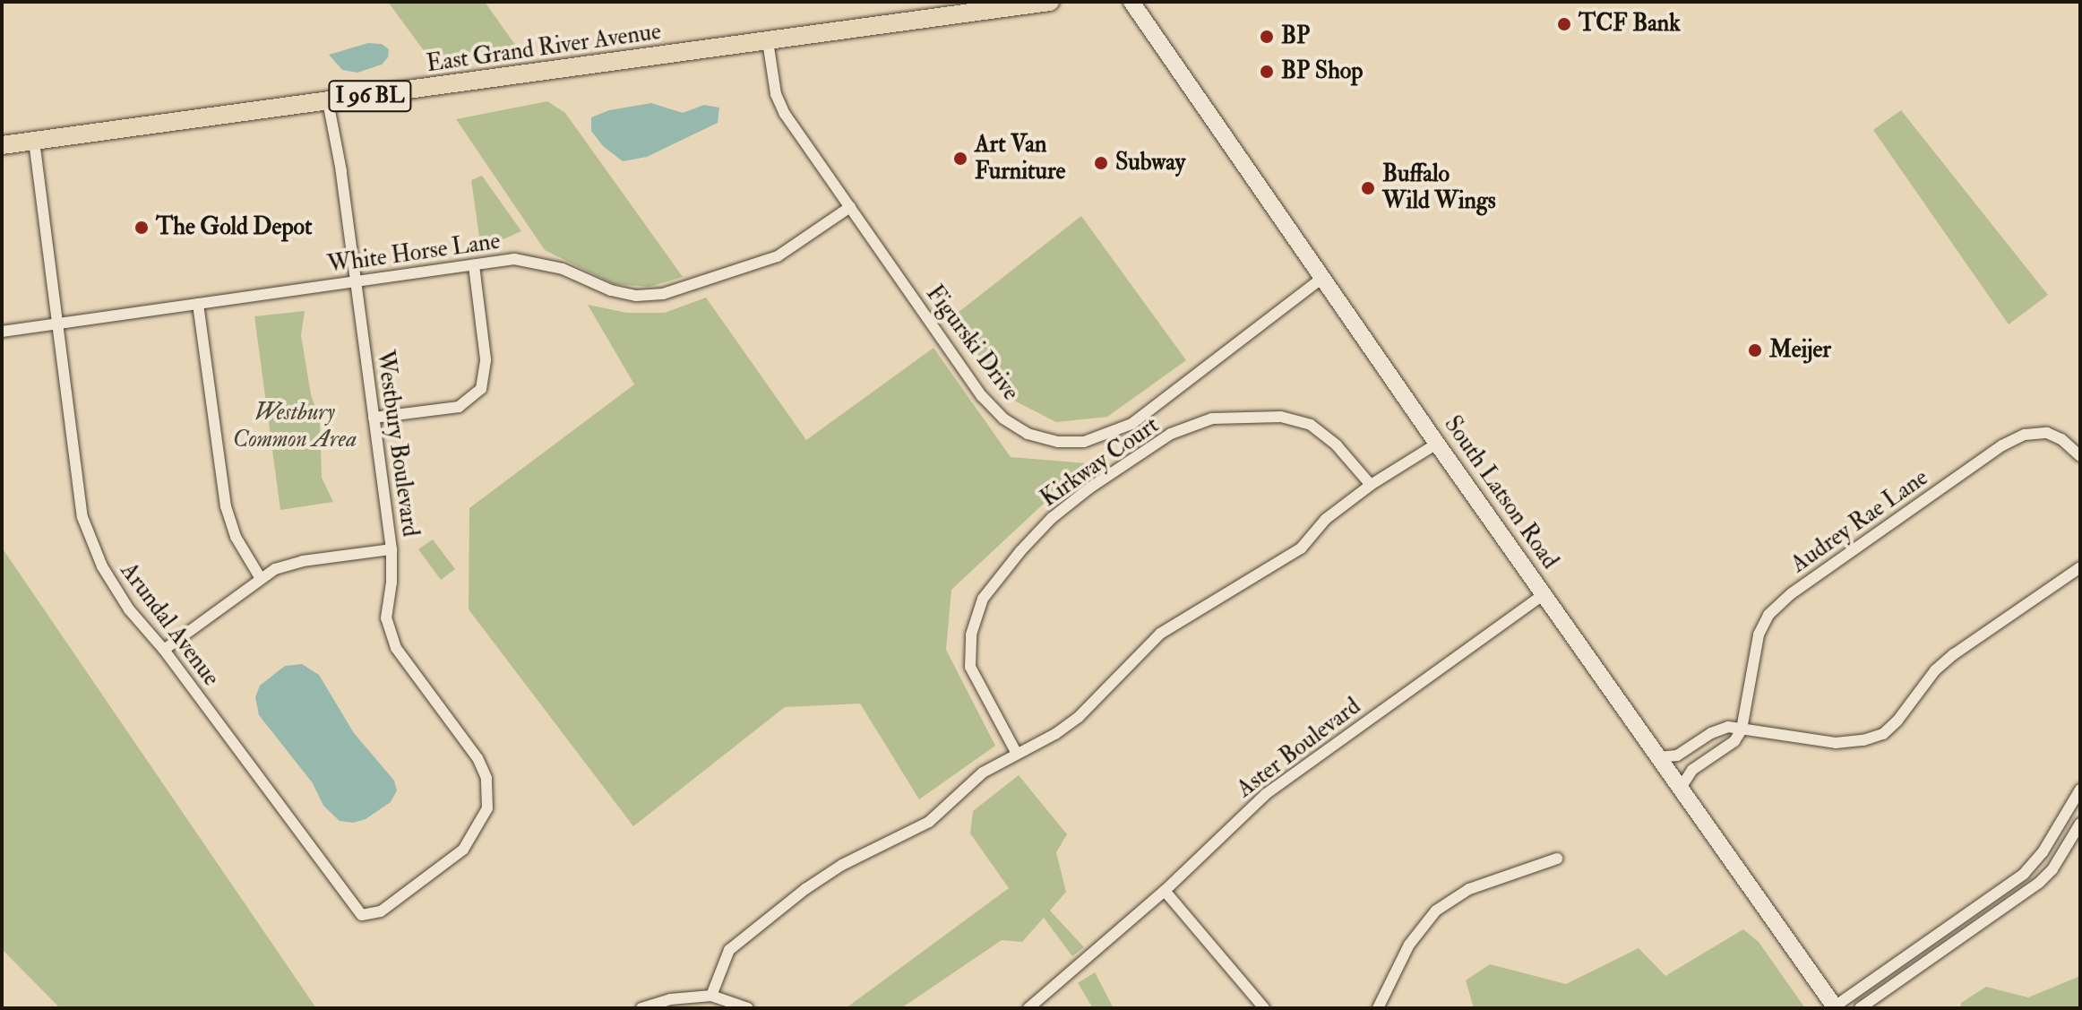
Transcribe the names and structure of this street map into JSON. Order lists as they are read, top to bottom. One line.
{"streets":{"main road":["East Grand River Avenue","I 96 BL","South Latson Road"],"street":["White Horse Lane","Figurski Drive","Westbury Boulevard","Kirkway Court","Audrey Rae Lane","Arundal Avenue","Aster Boulevard"]},"crossings":[["East Grand River Avenue","Figurski Drive"],["East Grand River Avenue","Westbury Boulevard"],["East Grand River Avenue","Arundal Avenue"],["White Horse Lane","Figurski Drive"],["White Horse Lane","Westbury Boulevard"],["White Horse Lane","Arundal Avenue"],["Figurski Drive","South Latson Road"],["Westbury Boulevard","Arundal Avenue"],["South Latson Road","Aster Boulevard"]],"parks":["Westbury Common Area"],"places":["TCF Bank","BP","BP Shop","Art Van Furniture","Subway","Buffalo Wild Wings","The Gold Depot","Meijer"]}
